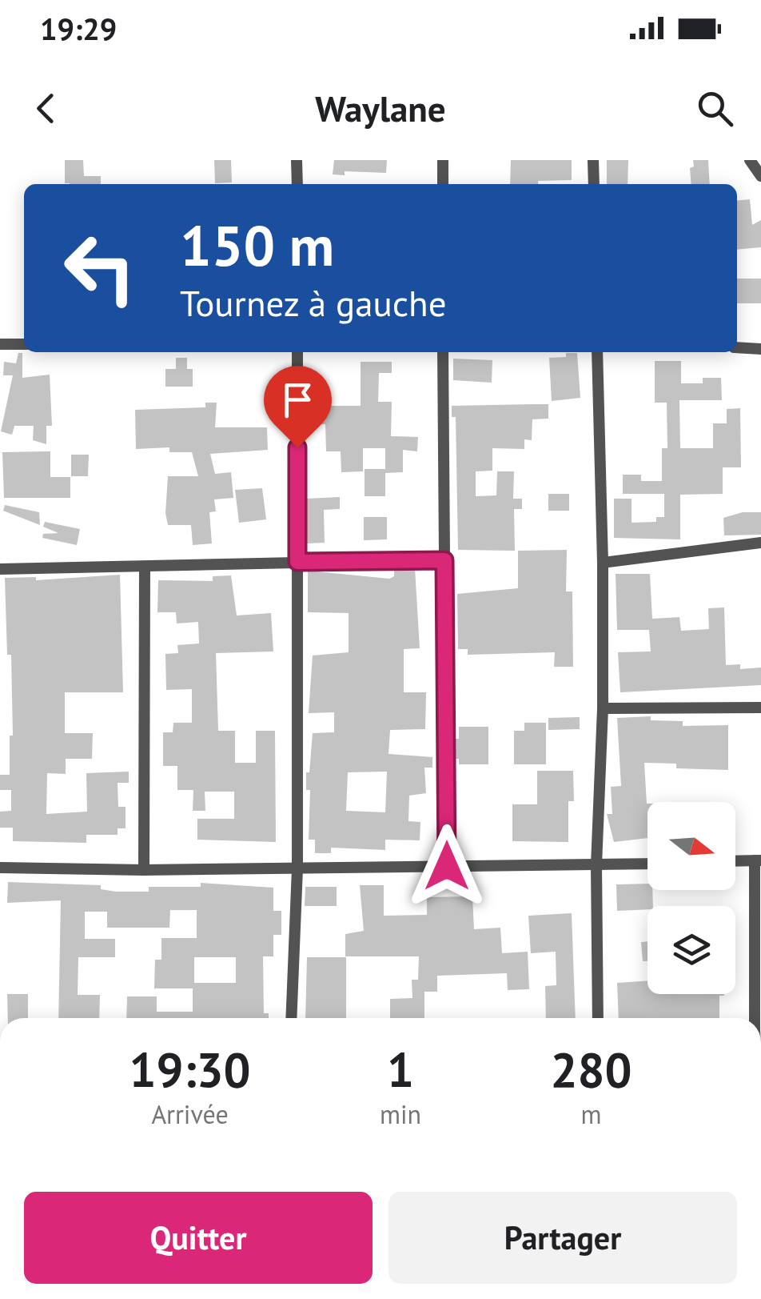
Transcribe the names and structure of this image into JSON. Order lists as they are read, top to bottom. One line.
{"north":"right","page":{"status":"19:29","header":"Waylane","turn":["150 m","Tournez à gauche"],"eta":["19:30","Arrivée","1","min","280","m"],"buttons":["Quitter","Partager"]}}
